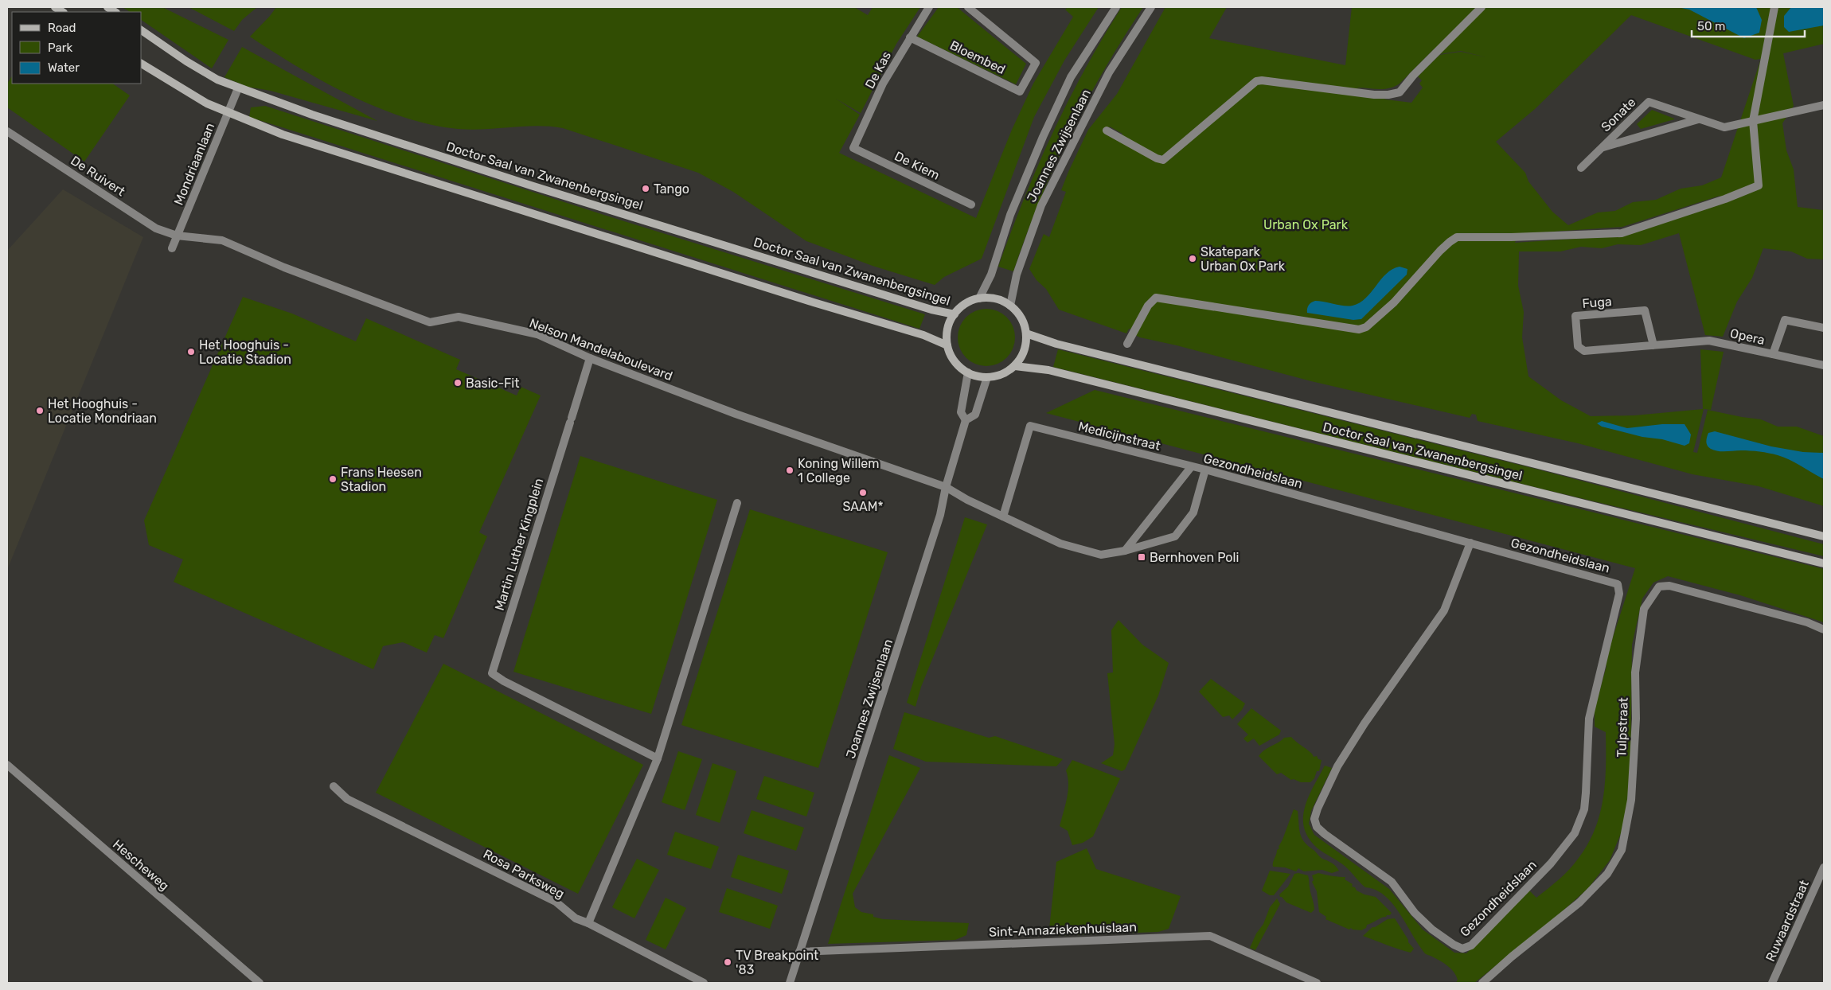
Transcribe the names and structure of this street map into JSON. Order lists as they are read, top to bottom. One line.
{"streets":{"main road":["Doctor Saal van Zwanenbergsingel"],"street":["Bloembed","De Kas","Sonate","Joannes Zwijsenlaan","Mondriaanlaan","De Kiem","De Ruivert","Fuga","Opera","Nelson Mandelaboulevard","Medicijnstraat","Gezondheidslaan","Martin Luther Kingplein","Tulpstraat","Hescheweg","Rosa Parksweg","Ruwaardstraat","Sint-Annaziekenhuislaan"]},"crossings":[["Bloembed","De Kas"],["De Kas","De Kiem"],["Joannes Zwijsenlaan","Doctor Saal van Zwanenbergsingel"],["Joannes Zwijsenlaan","Nelson Mandelaboulevard"],["Joannes Zwijsenlaan","Sint-Annaziekenhuislaan"],["Mondriaanlaan","De Ruivert"],["Mondriaanlaan","Doctor Saal van Zwanenbergsingel"],["Mondriaanlaan","Nelson Mandelaboulevard"],["De Ruivert","Nelson Mandelaboulevard"],["Fuga","Opera"],["Nelson Mandelaboulevard","Martin Luther Kingplein"],["Medicijnstraat","Gezondheidslaan"]],"parks":["Urban Ox Park"],"places":{"other":["Tango","Skatepark Urban Ox Park","Het Hooghuis - Locatie Stadion","Basic-Fit","Het Hooghuis - Locatie Mondriaan","Koning Willem 1 College","Frans Heesen Stadion","SAAM*","TV Breakpoint '83"],"transit":["Bernhoven Poli"]},"legend":["Road","Park","Water"],"scale_bar":"50 m"}
